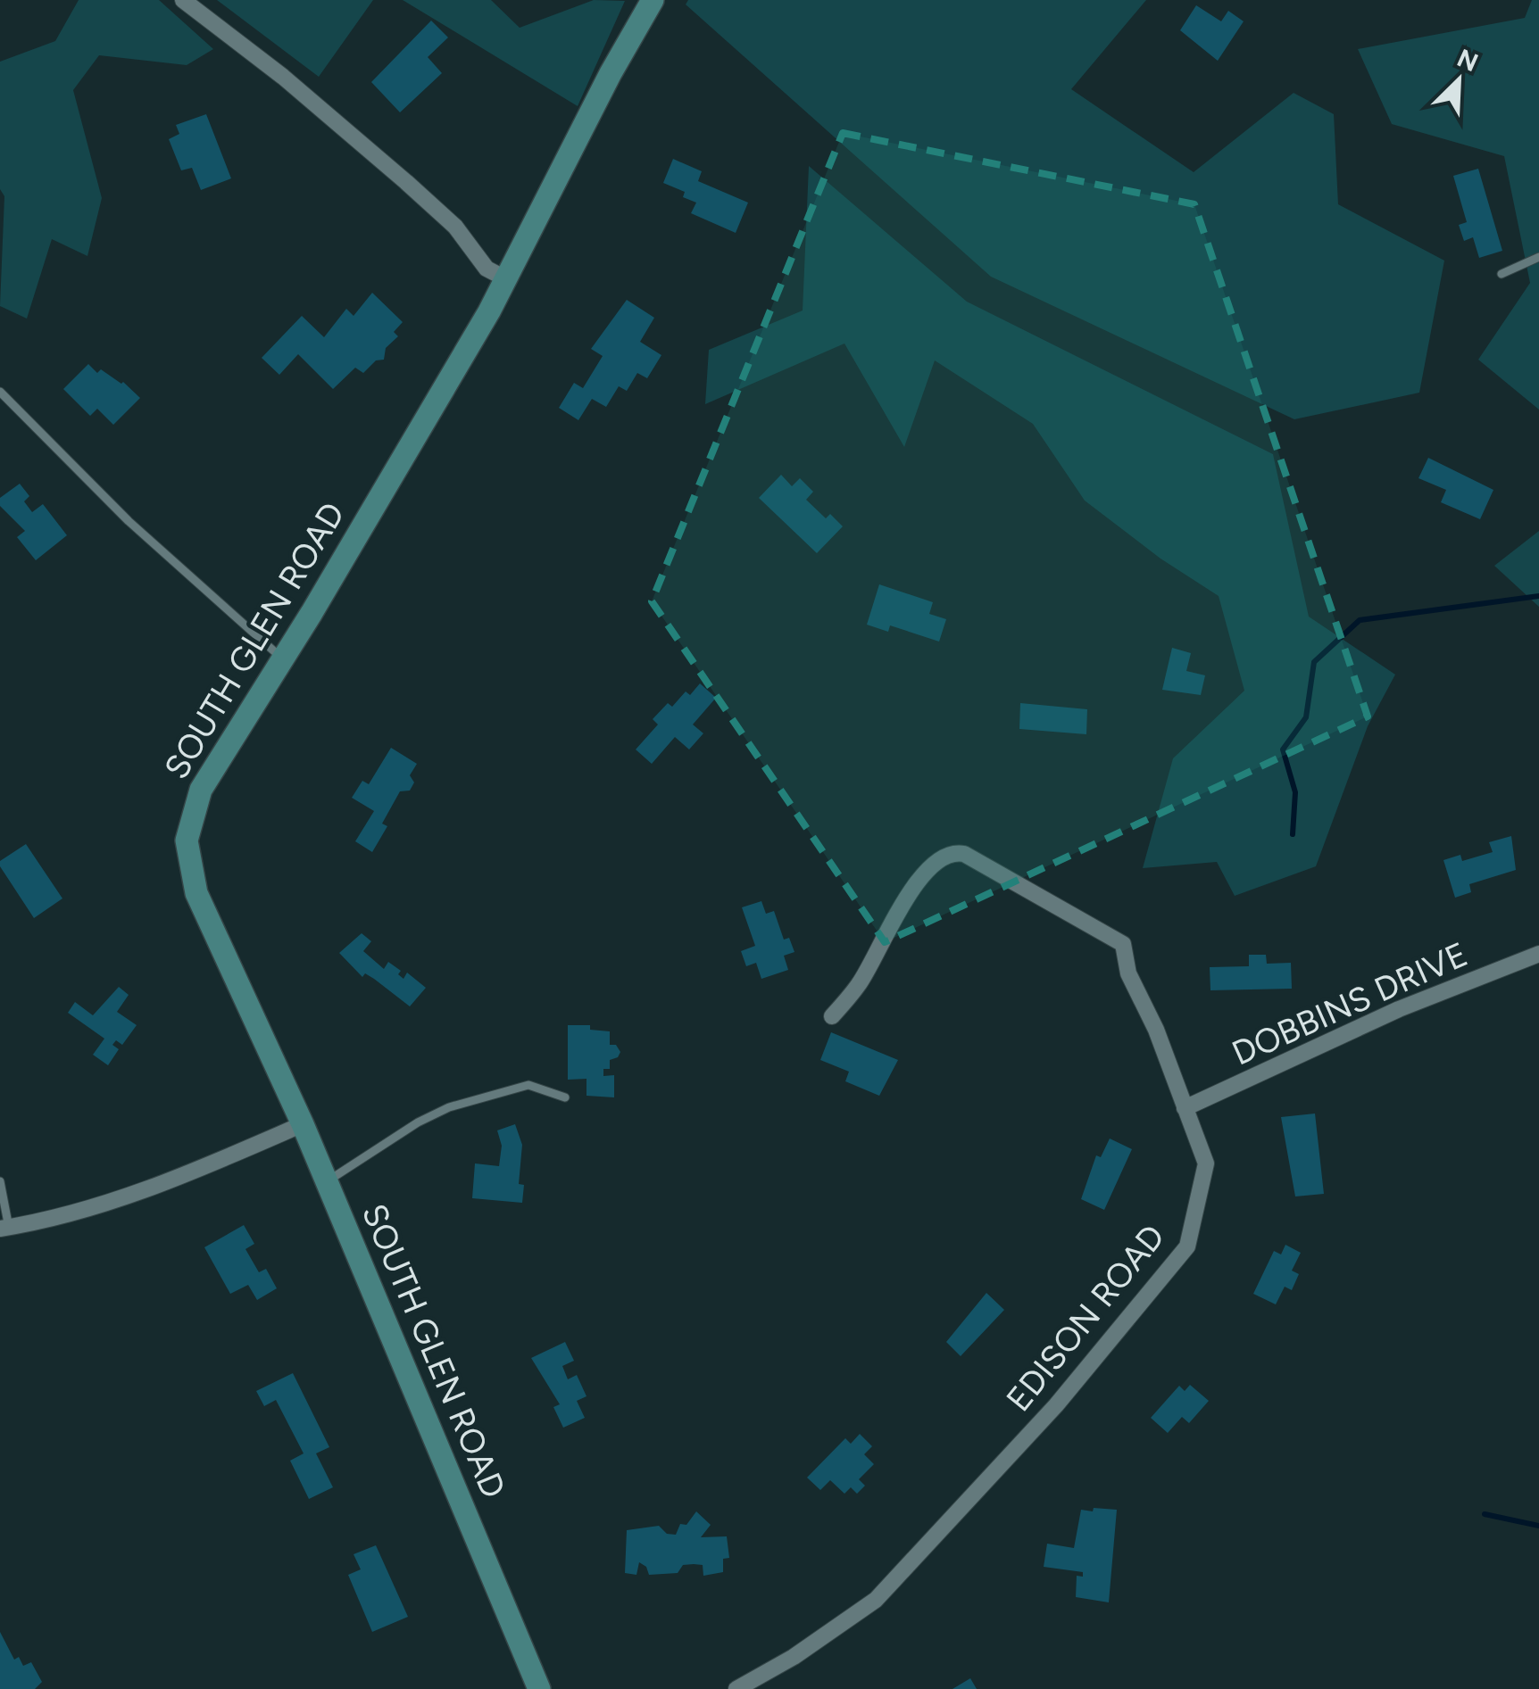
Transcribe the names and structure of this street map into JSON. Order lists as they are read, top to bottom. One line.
{"streets":{"main road":["SOUTH GLEN ROAD"],"street":["DOBBINS DRIVE","EDISON ROAD"]},"crossings":[["DOBBINS DRIVE","EDISON ROAD"]],"north":"top right"}
